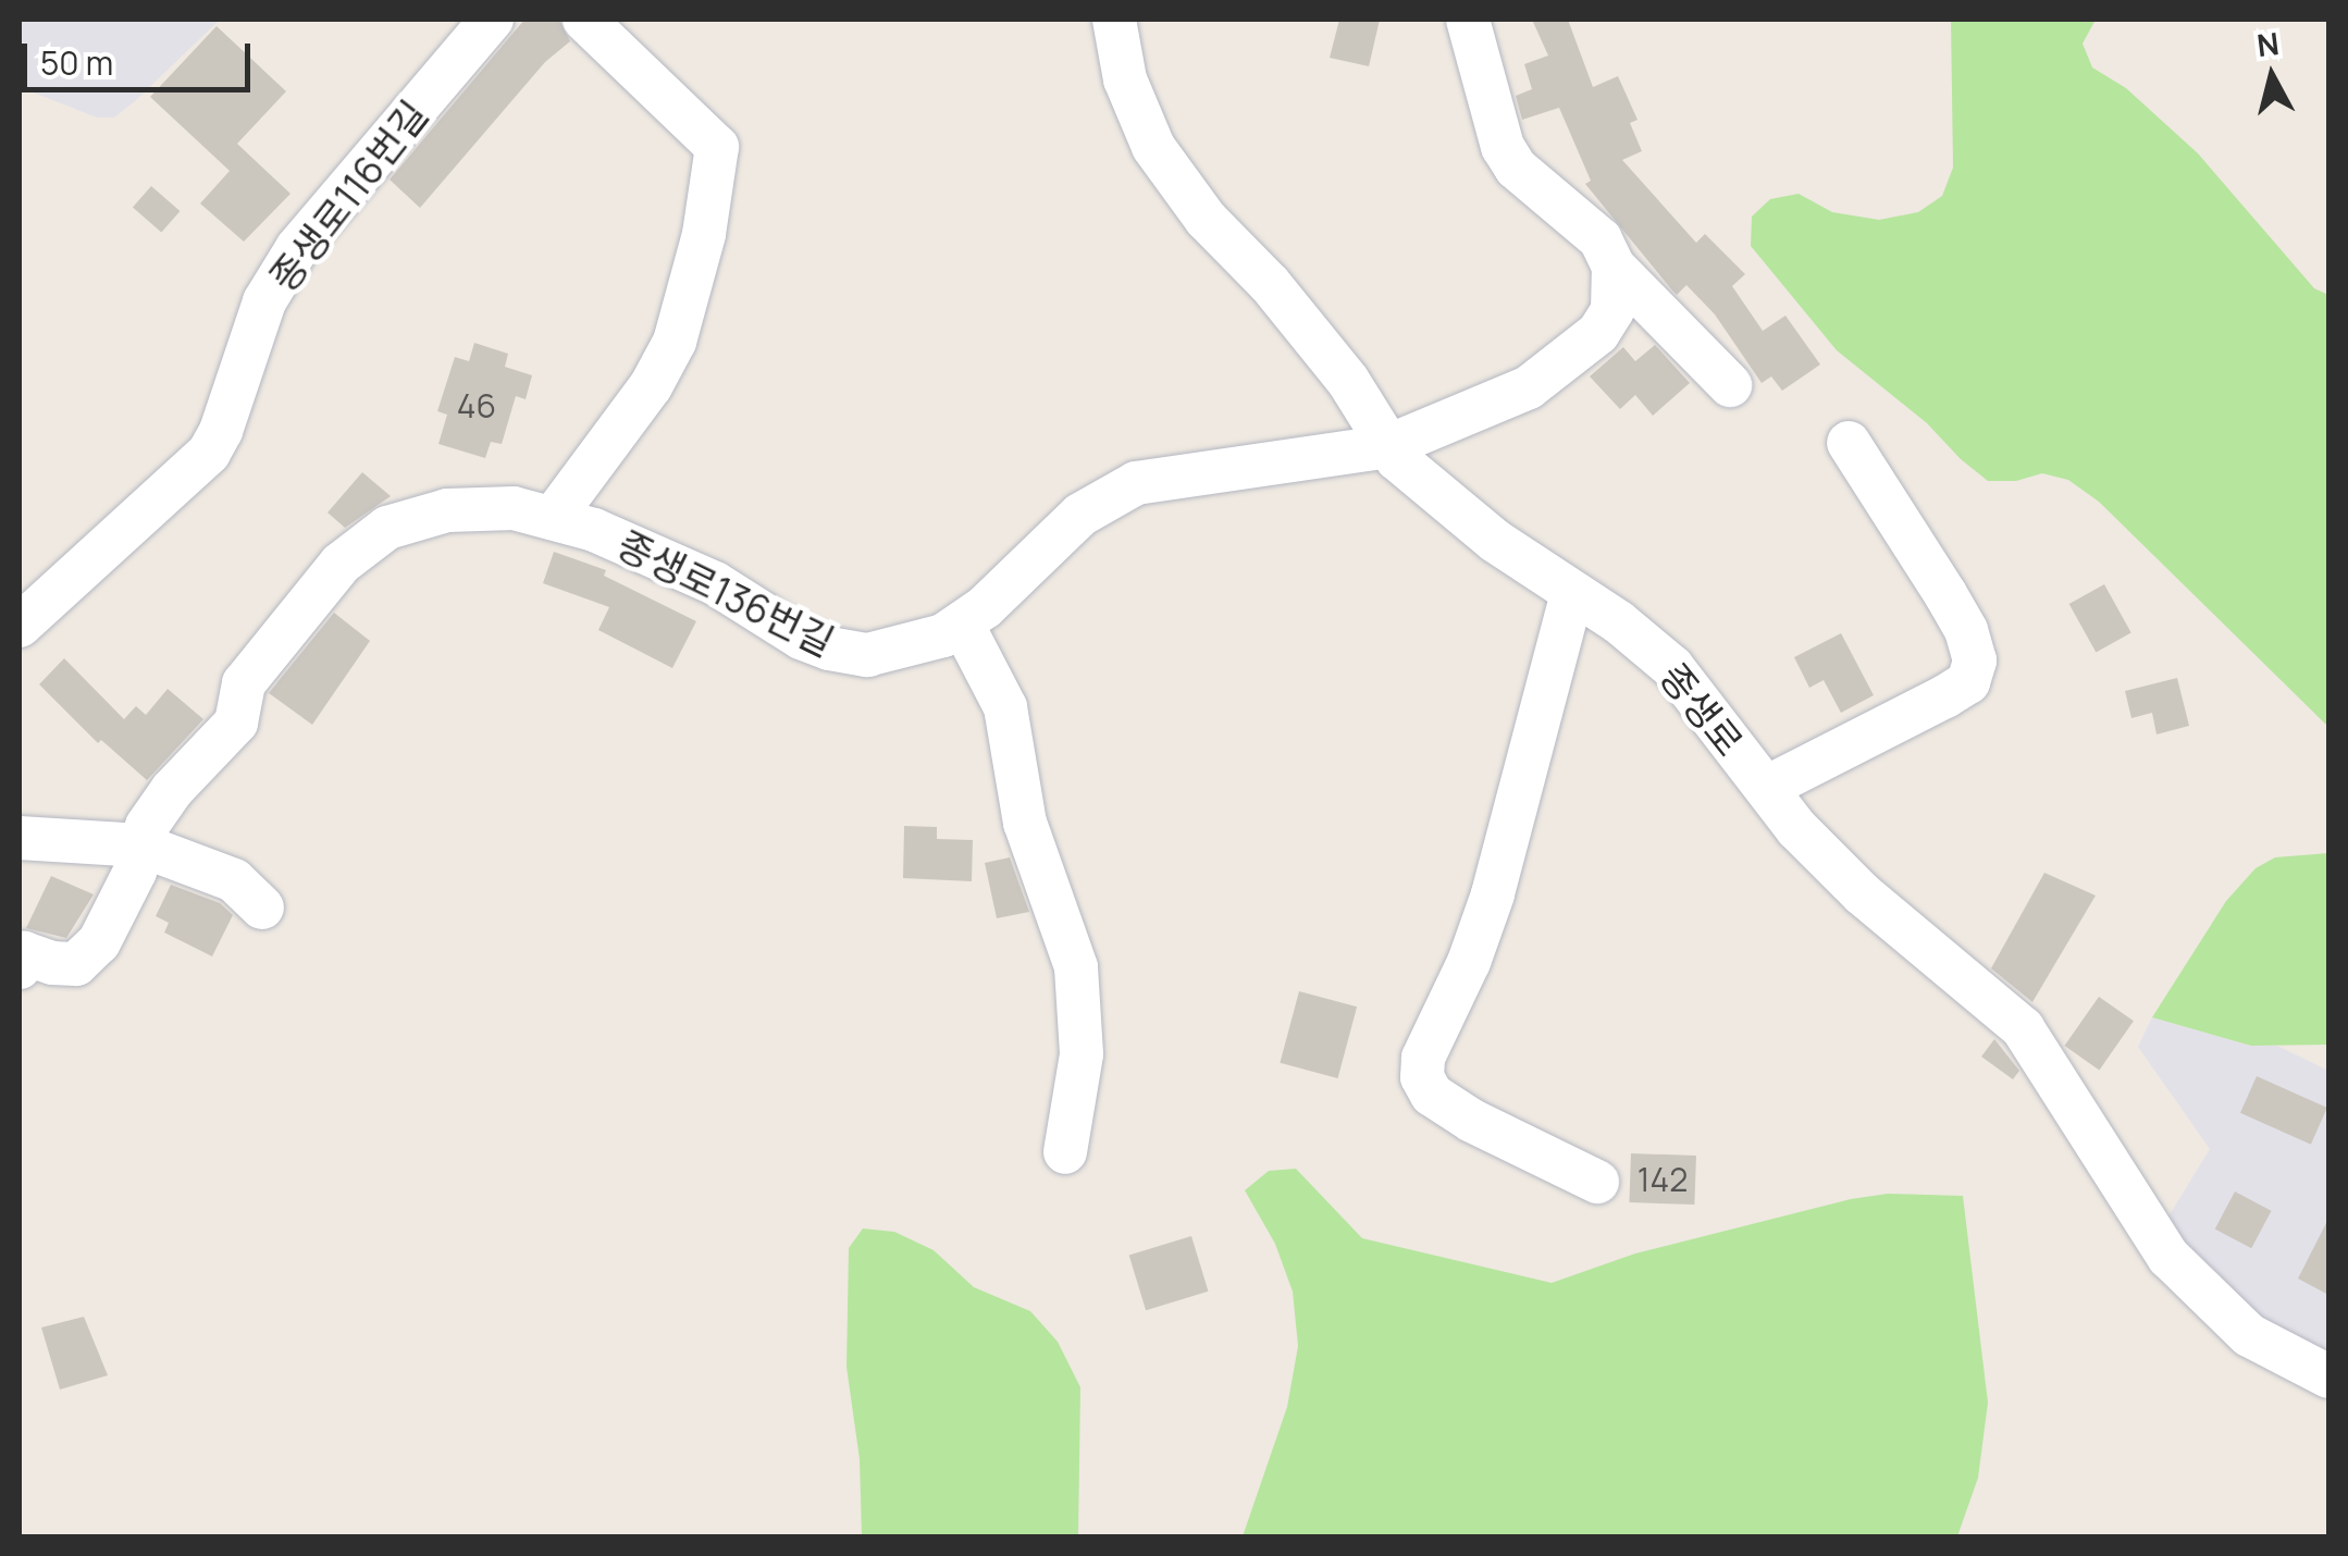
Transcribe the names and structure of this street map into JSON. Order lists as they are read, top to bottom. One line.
{"streets":{"street":["종생로116번길","종생로136번길","종생로"]},"crossings":[["종생로136번길","종생로"]],"house_numbers":["46","142"],"scale_bar":"50 m","north":"top"}
